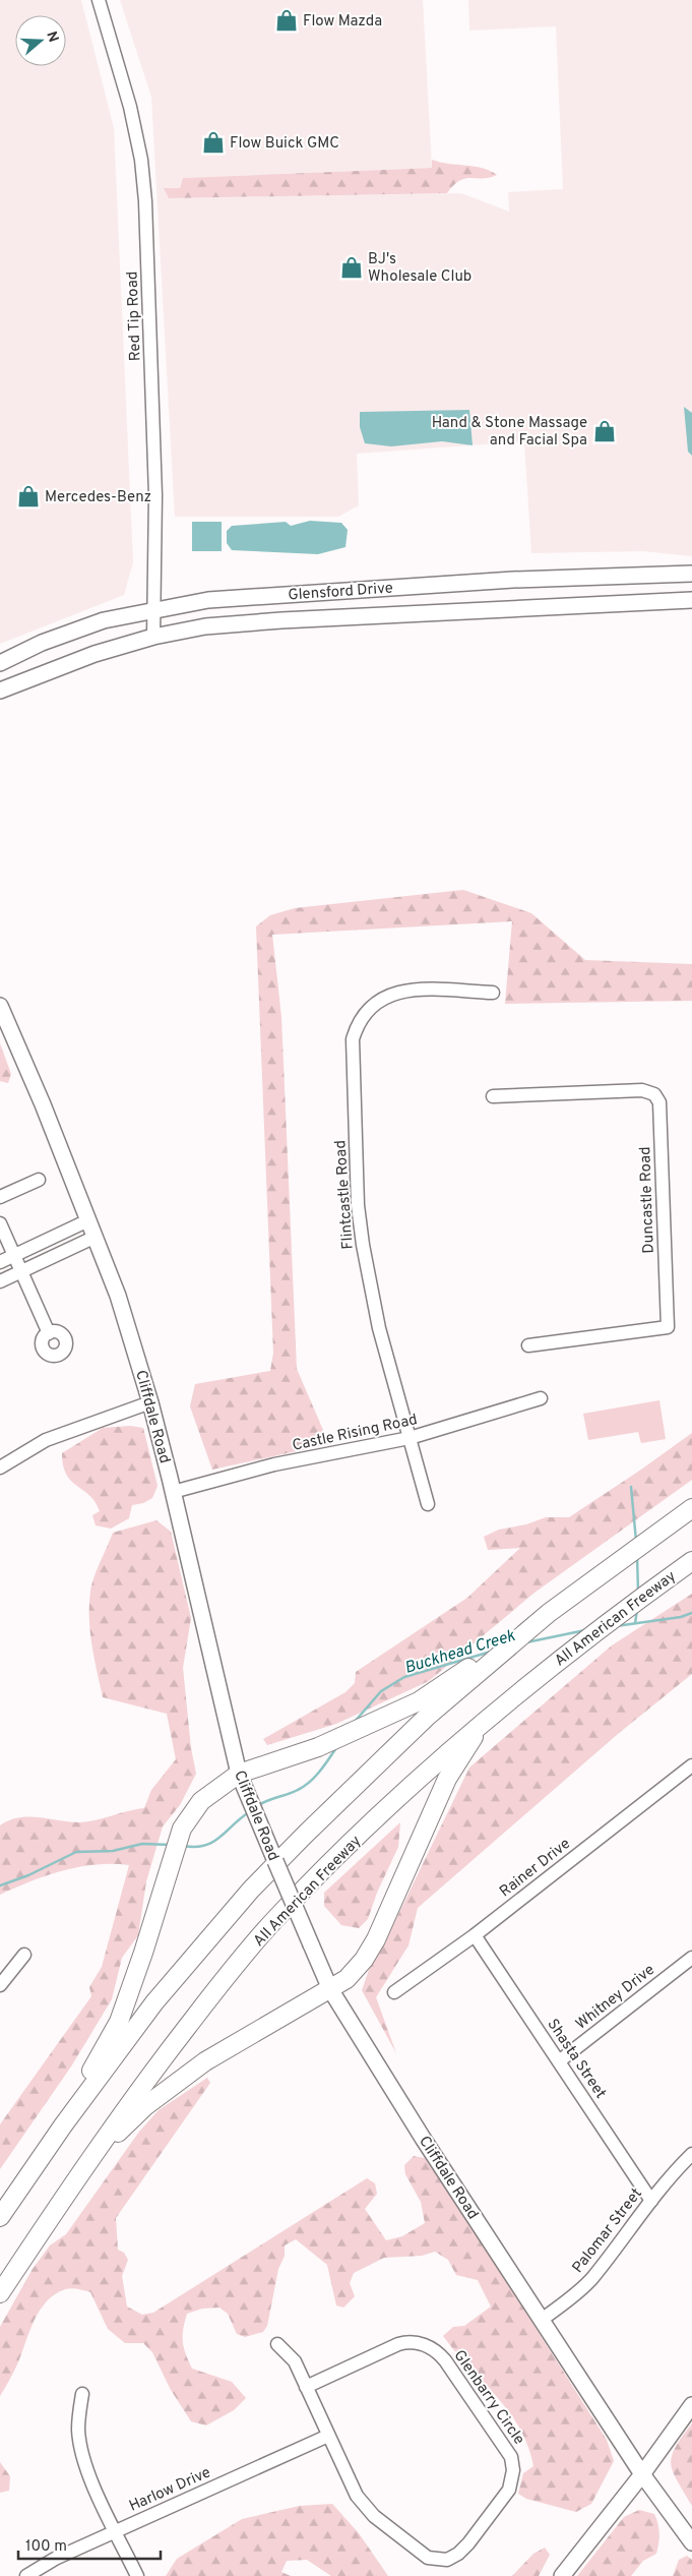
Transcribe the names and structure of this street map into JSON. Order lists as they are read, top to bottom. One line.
{"streets":{"highway":["All American Freeway"],"main road":["Glensford Drive","Cliffdale Road"],"street":["Red Tip Road","Flintcastle Road","Duncastle Road","Castle Rising Road","Rainer Drive","Whitney Drive","Shasta Street","Palomar Street","Glenbarry Circle","Harlow Drive"]},"crossings":[["Red Tip Road","Glensford Drive"],["Flintcastle Road","Castle Rising Road"],["Cliffdale Road","Castle Rising Road"],["Cliffdale Road","Palomar Street"],["Rainer Drive","Shasta Street"],["Whitney Drive","Shasta Street"],["Shasta Street","Palomar Street"],["Glenbarry Circle","Harlow Drive"]],"water":["Buckhead Creek"],"places":{"shop":["Flow Mazda","Flow Buick GMC","BJ's Wholesale Club","Hand & Stone Massage and Facial Spa","Mercedes-Benz"]},"scale_bar":"100 m","north":"right"}
